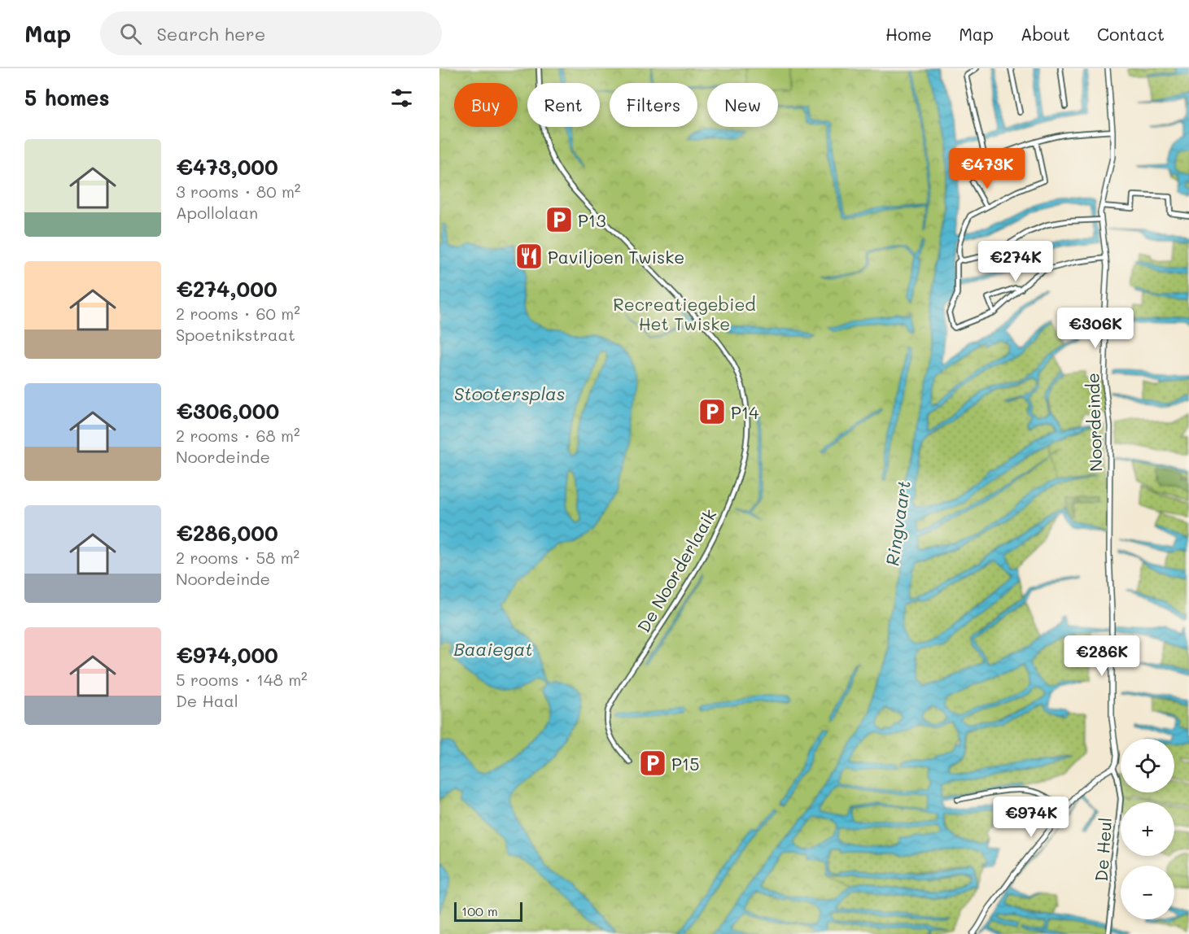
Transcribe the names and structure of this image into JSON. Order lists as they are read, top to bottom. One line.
{"streets":{"street":["Noordeinde","De Noorderlaaik","De Heul"]},"crossings":[["Noordeinde","De Heul"]],"water":["Stootersplas","Ringvaart","Baaiegat"],"parks":["Recreatiegebied Het Twiske"],"places":{"parking":["P13","P14","P15"],"restaurant":["Paviljoen Twiske"]},"scale_bar":"100 m","page":{"header":"Map","search":"Search here","nav":["Home","Map","About","Contact"],"heading":"5 homes","chip":["Buy","Rent","Filters","New"],"list":[{"name":"€473,000","note":"3 rooms · 80 m² · Apollolaan"},{"name":"€274,000","note":"2 rooms · 60 m² · Spoetnikstraat"},{"name":"€306,000","note":"2 rooms · 68 m² · Noordeinde"},{"name":"€286,000","note":"2 rooms · 58 m² · Noordeinde"},{"name":"€974,000","note":"5 rooms · 148 m² · De Haal"}],"price":["€473K","€274K","€306K","€286K","€974K"],"map_buttons":["+","−"],"scale":"100 m"}}
